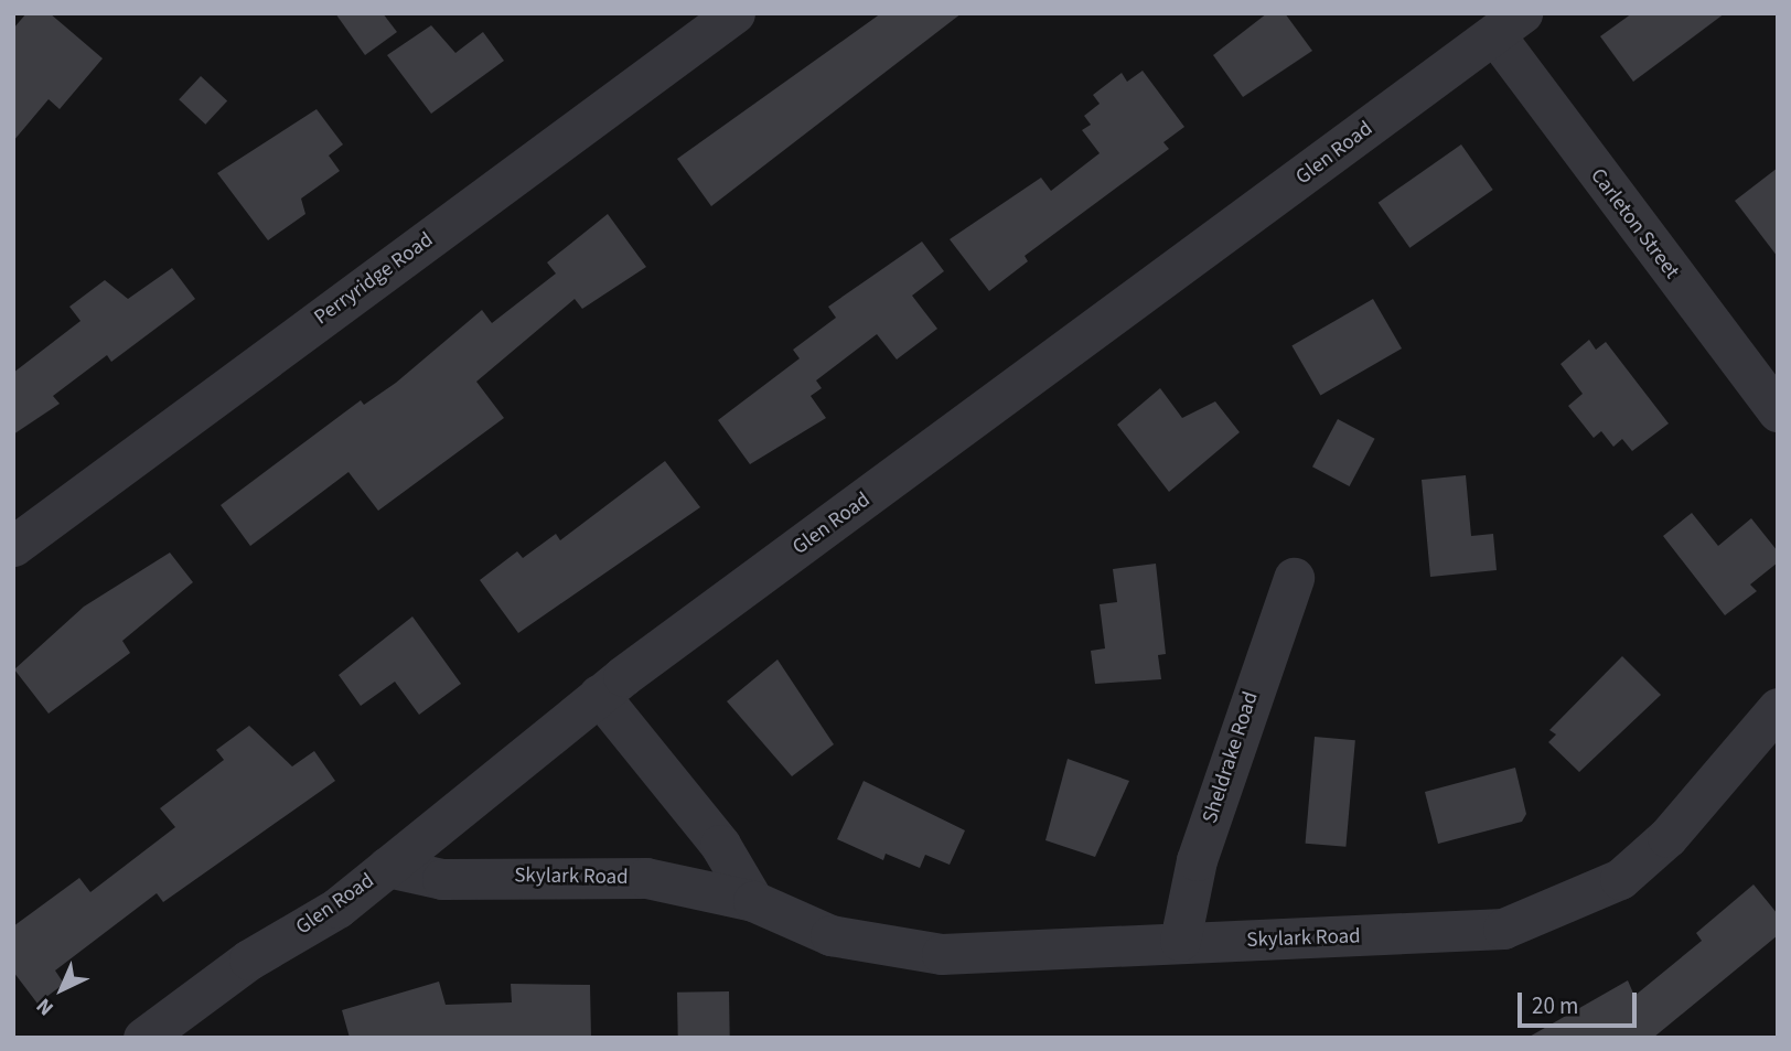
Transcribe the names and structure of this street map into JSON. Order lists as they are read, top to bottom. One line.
{"streets":{"street":["Glen Road","Carleton Street","Perryridge Road","Sheldrake Road","Skylark Road"]},"crossings":[["Glen Road","Carleton Street"],["Glen Road","Skylark Road"],["Sheldrake Road","Skylark Road"]],"scale_bar":"20 m","north":"bottom left"}
